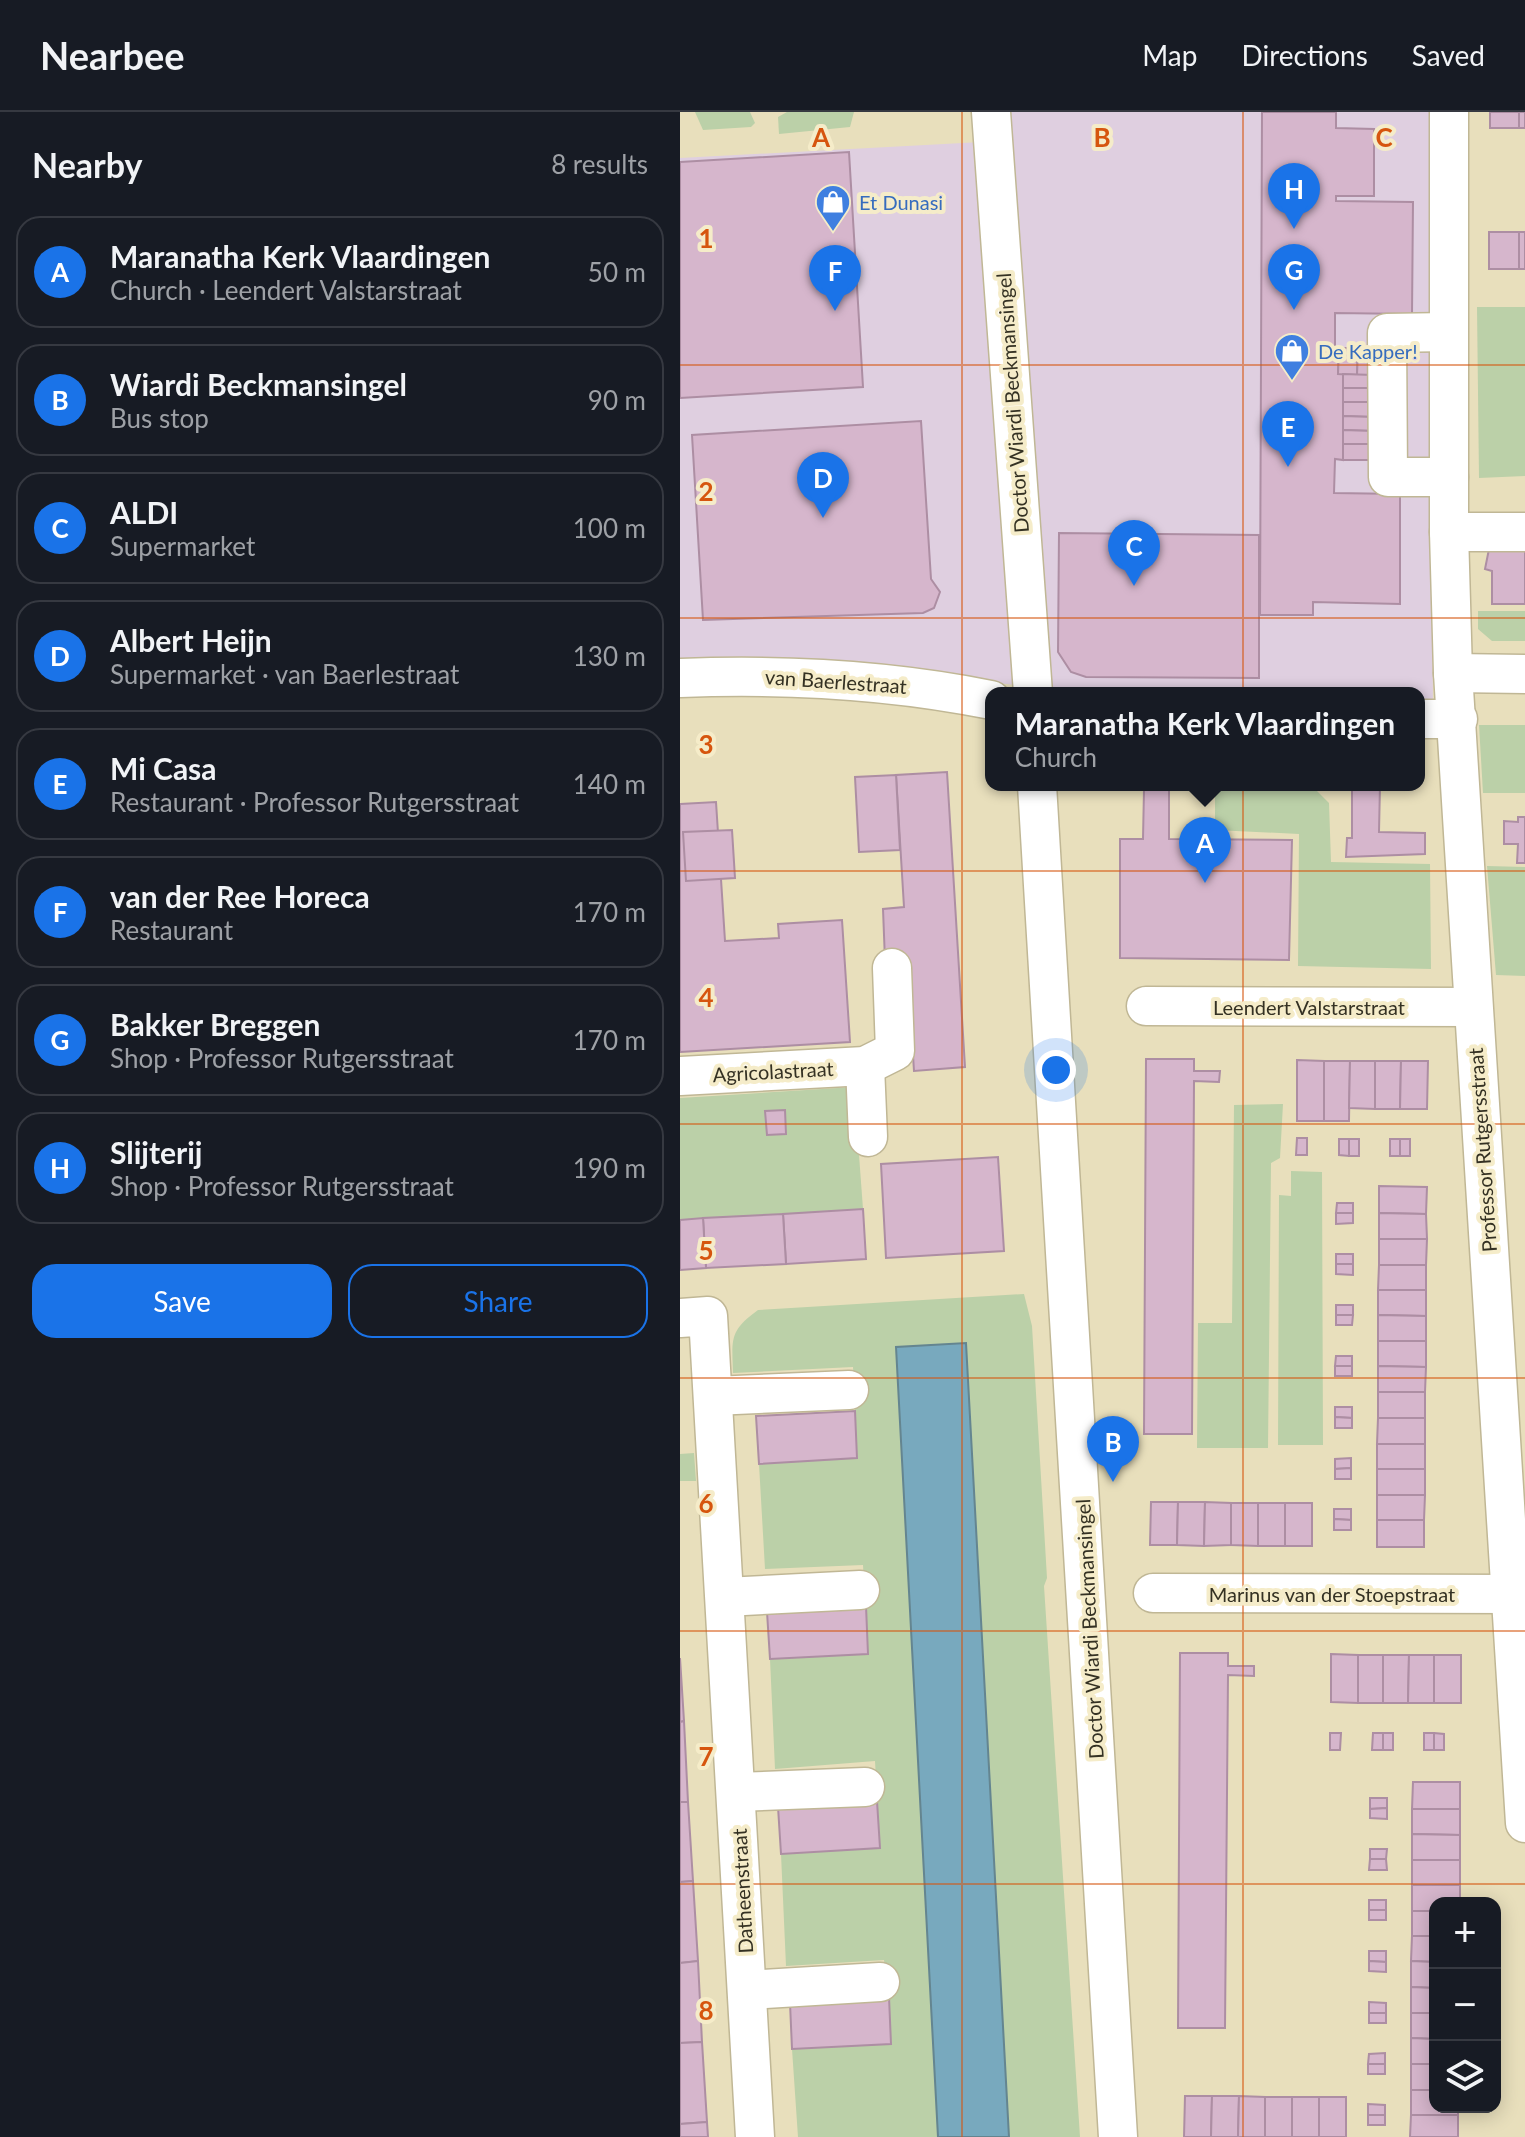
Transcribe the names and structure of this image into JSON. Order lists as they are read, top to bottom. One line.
{"streets":{"street":["Doctor Wiardi Beckmansingel","van Baerlestraat","Leendert Valstarstraat","Agricolastraat","Professor Rutgersstraat","Marinus van der Stoepstraat","Datheenstraat"]},"crossings":[["Leendert Valstarstraat","Professor Rutgersstraat"],["Professor Rutgersstraat","Marinus van der Stoepstraat"]],"places":{"shop":["Et Dunasi","De Kapper!"]},"page":{"header":"Nearbee","nav":["Map","Directions","Saved"],"heading":["Nearby","8 results"],"pins":["H","G","F","E","D","C","A","B"],"list":[{"mark":"A","name":"Maranatha Kerk Vlaardingen","note":"Church · Leendert Valstarstraat","value":"50 m"},{"mark":"B","name":"Wiardi Beckmansingel","note":"Bus stop","value":"90 m"},{"mark":"C","name":"ALDI","note":"Supermarket","value":"100 m"},{"mark":"D","name":"Albert Heijn","note":"Supermarket · van Baerlestraat","value":"130 m"},{"mark":"E","name":"Mi Casa","note":"Restaurant · Professor Rutgersstraat","value":"140 m"},{"mark":"F","name":"van der Ree Horeca","note":"Restaurant","value":"170 m"},{"mark":"G","name":"Bakker Breggen","note":"Shop · Professor Rutgersstraat","value":"170 m"},{"mark":"H","name":"Slijterij","note":"Shop · Professor Rutgersstraat","value":"190 m"}],"popup":["Maranatha Kerk Vlaardingen","Church"],"buttons":["Save","Share"],"map_buttons":["+","−"]},"grid":{"columns":["A","B","C"],"rows":["1","2","3","4","5","6","7","8"]}}
